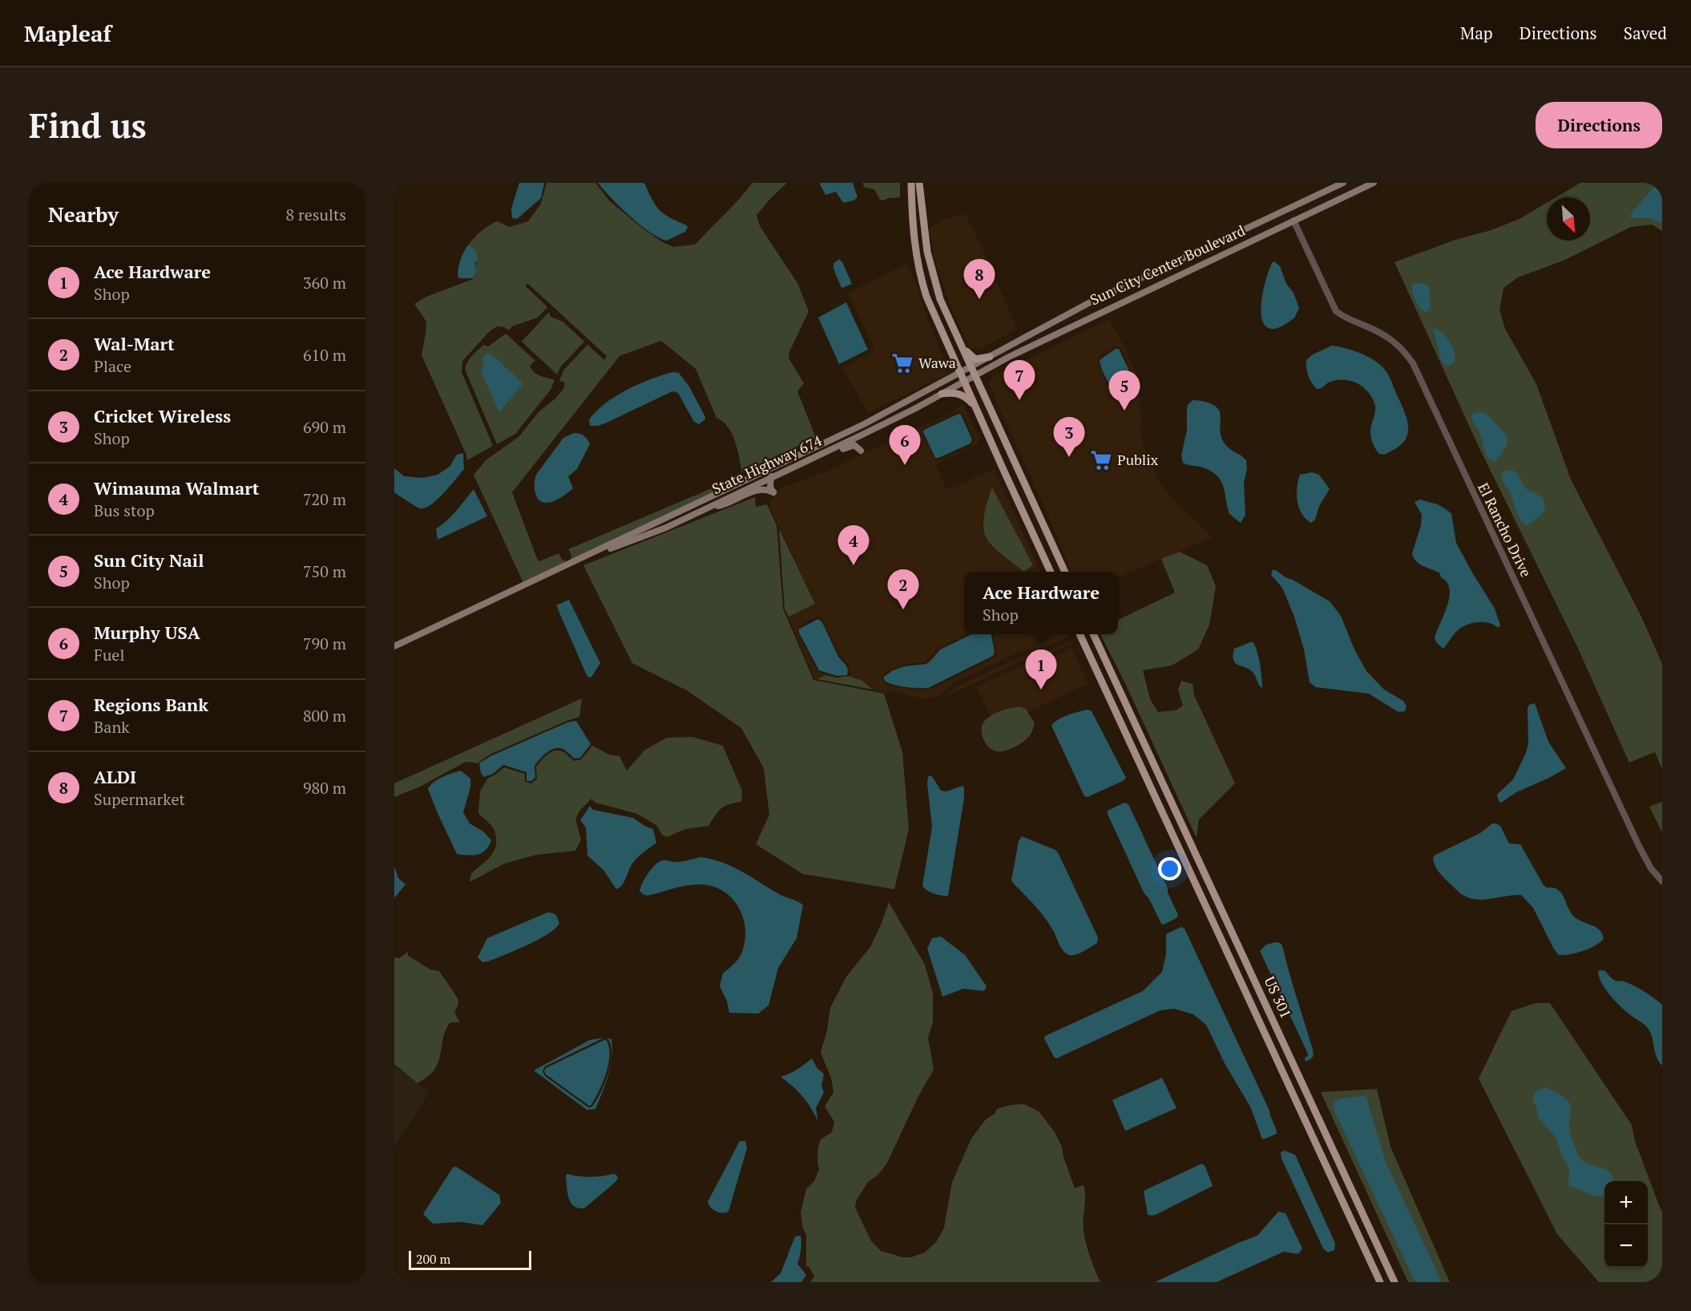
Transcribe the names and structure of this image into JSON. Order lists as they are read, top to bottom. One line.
{"streets":{"main road":["Sun City Center Boulevard","State Highway 674","US 301"],"street":["El Rancho Drive"]},"crossings":[["Sun City Center Boulevard","State Highway 674"],["Sun City Center Boulevard","El Rancho Drive"]],"places":{"supermarket":["Wawa","Publix"]},"scale_bar":"200 m","north":"bottom right","page":{"header":"Mapleaf","nav":["Map","Directions","Saved"],"buttons":"Directions","title":"Find us","heading":["Nearby","8 results"],"list":[{"mark":"1","name":"Ace Hardware","note":"Shop","value":"360 m"},{"mark":"2","name":"Wal-Mart","note":"Place","value":"610 m"},{"mark":"3","name":"Cricket Wireless","note":"Shop","value":"690 m"},{"mark":"4","name":"Wimauma Walmart","note":"Bus stop","value":"720 m"},{"mark":"5","name":"Sun City Nail","note":"Shop","value":"750 m"},{"mark":"6","name":"Murphy USA","note":"Fuel","value":"790 m"},{"mark":"7","name":"Regions Bank","note":"Bank","value":"800 m"},{"mark":"8","name":"ALDI","note":"Supermarket","value":"980 m"}],"pins":["8","7","5","3","6","4","2","1"],"popup":["Ace Hardware","Shop"],"map_buttons":["+","−"],"scale":"200 m"}}
